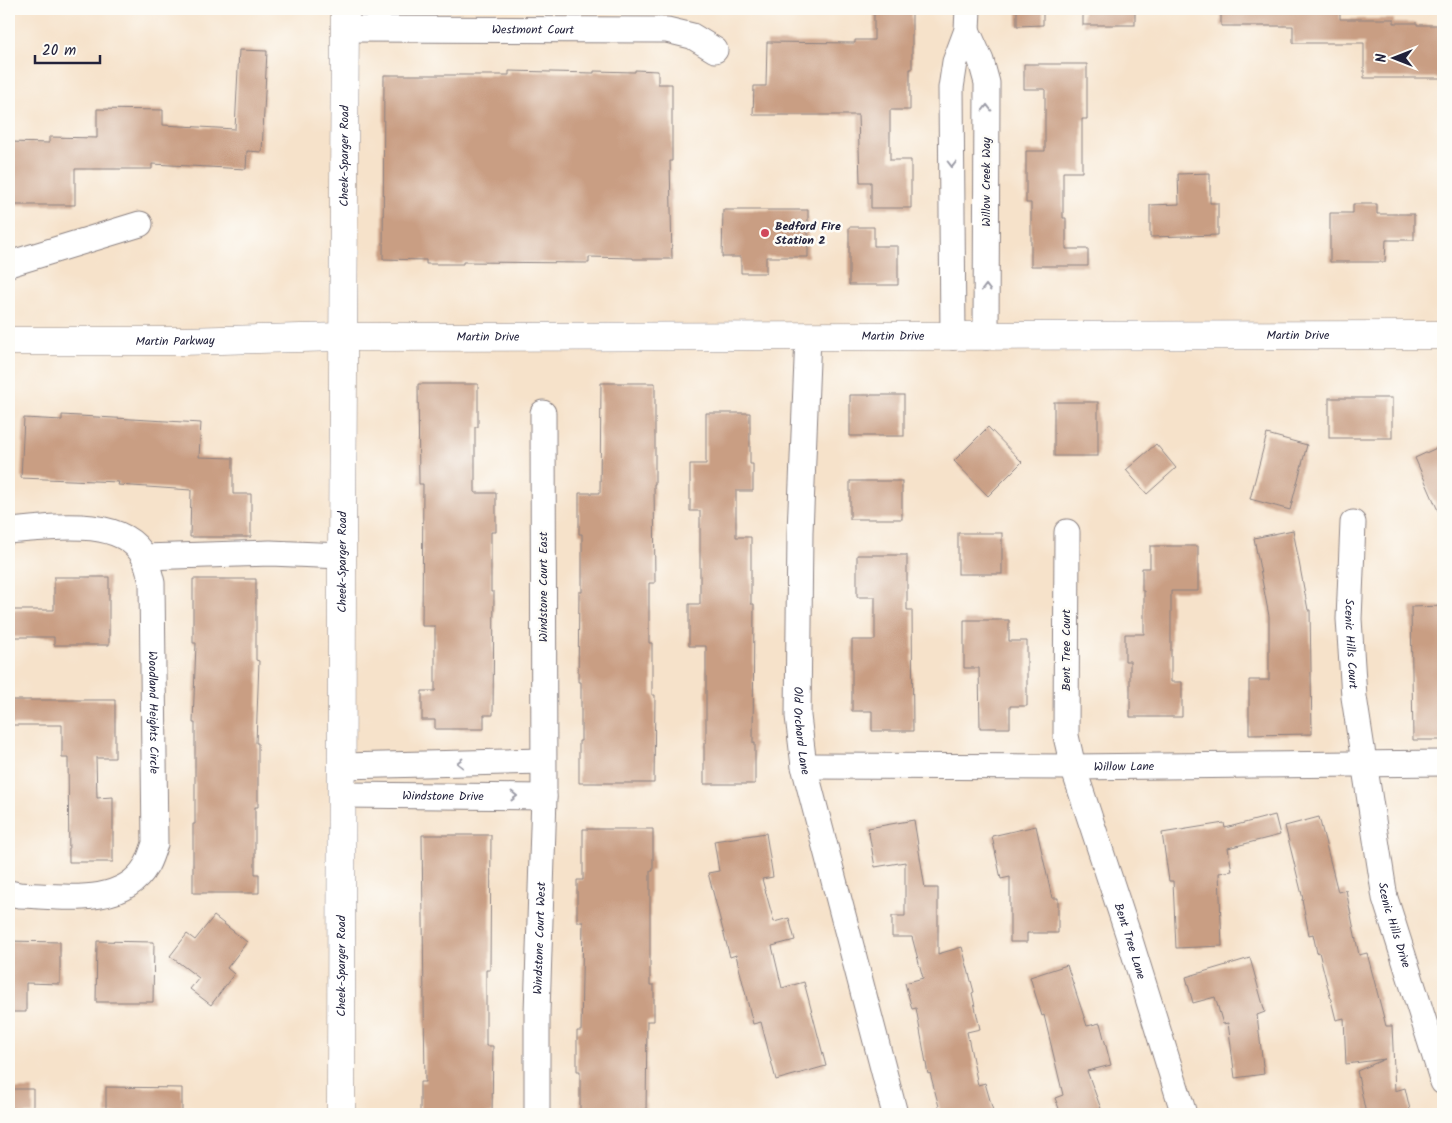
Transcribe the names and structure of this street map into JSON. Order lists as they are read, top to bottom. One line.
{"streets":{"street":["Westmont Court","Cheek-Sparger Road","Willow Creek Way","Martin Drive","Martin Parkway","Windstone Court East","Scenic Hills Court","Bent Tree Court","Woodland Heights Circle","Old Orchard Lane","Willow Lane","Windstone Drive","Scenic Hills Drive","Windstone Court West","Bent Tree Lane"]},"crossings":[["Westmont Court","Cheek-Sparger Road"],["Cheek-Sparger Road","Martin Drive"],["Cheek-Sparger Road","Martin Parkway"],["Cheek-Sparger Road","Windstone Drive"],["Willow Creek Way","Martin Drive"],["Martin Drive","Martin Parkway"],["Martin Drive","Old Orchard Lane"],["Windstone Court East","Windstone Court West"],["Scenic Hills Court","Willow Lane"],["Scenic Hills Court","Scenic Hills Drive"],["Bent Tree Court","Willow Lane"],["Bent Tree Court","Bent Tree Lane"],["Old Orchard Lane","Willow Lane"],["Willow Lane","Scenic Hills Drive"],["Willow Lane","Bent Tree Lane"],["Windstone Drive","Windstone Court West"]],"places":["Bedford Fire Station 2"],"scale_bar":"20 m","north":"left"}
